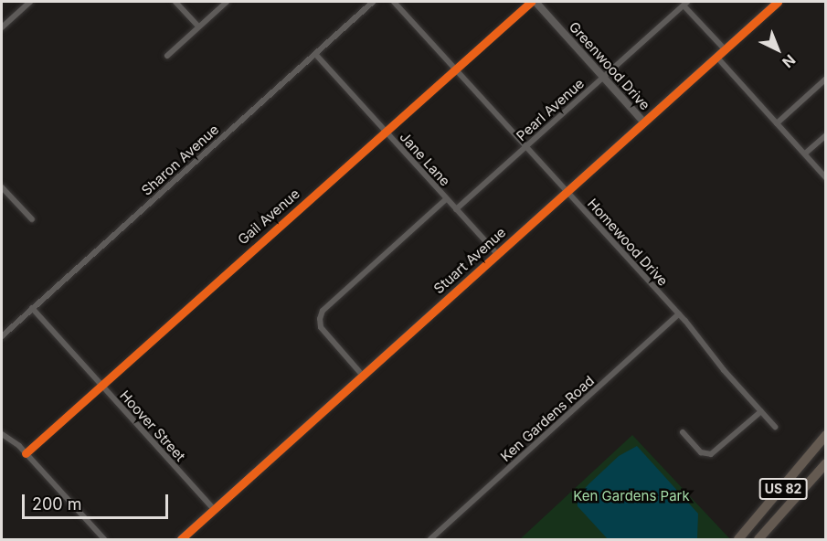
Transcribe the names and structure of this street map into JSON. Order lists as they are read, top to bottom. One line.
{"streets":{"highway":["US 82"],"street":["Greenwood Drive","Pearl Avenue","Jane Lane","Sharon Avenue","Gail Avenue","Homewood Drive","Stuart Avenue","Ken Gardens Road","Hoover Street"]},"crossings":[["Greenwood Drive","Pearl Avenue"],["Greenwood Drive","Stuart Avenue"],["Pearl Avenue","Jane Lane"],["Pearl Avenue","Homewood Drive"],["Jane Lane","Sharon Avenue"],["Jane Lane","Gail Avenue"],["Jane Lane","Stuart Avenue"],["Sharon Avenue","Hoover Street"],["Gail Avenue","Homewood Drive"],["Gail Avenue","Hoover Street"],["Homewood Drive","Stuart Avenue"],["Homewood Drive","Ken Gardens Road"],["Stuart Avenue","Hoover Street"]],"parks":["Ken Gardens Park"],"scale_bar":"200 m","north":"bottom right"}
